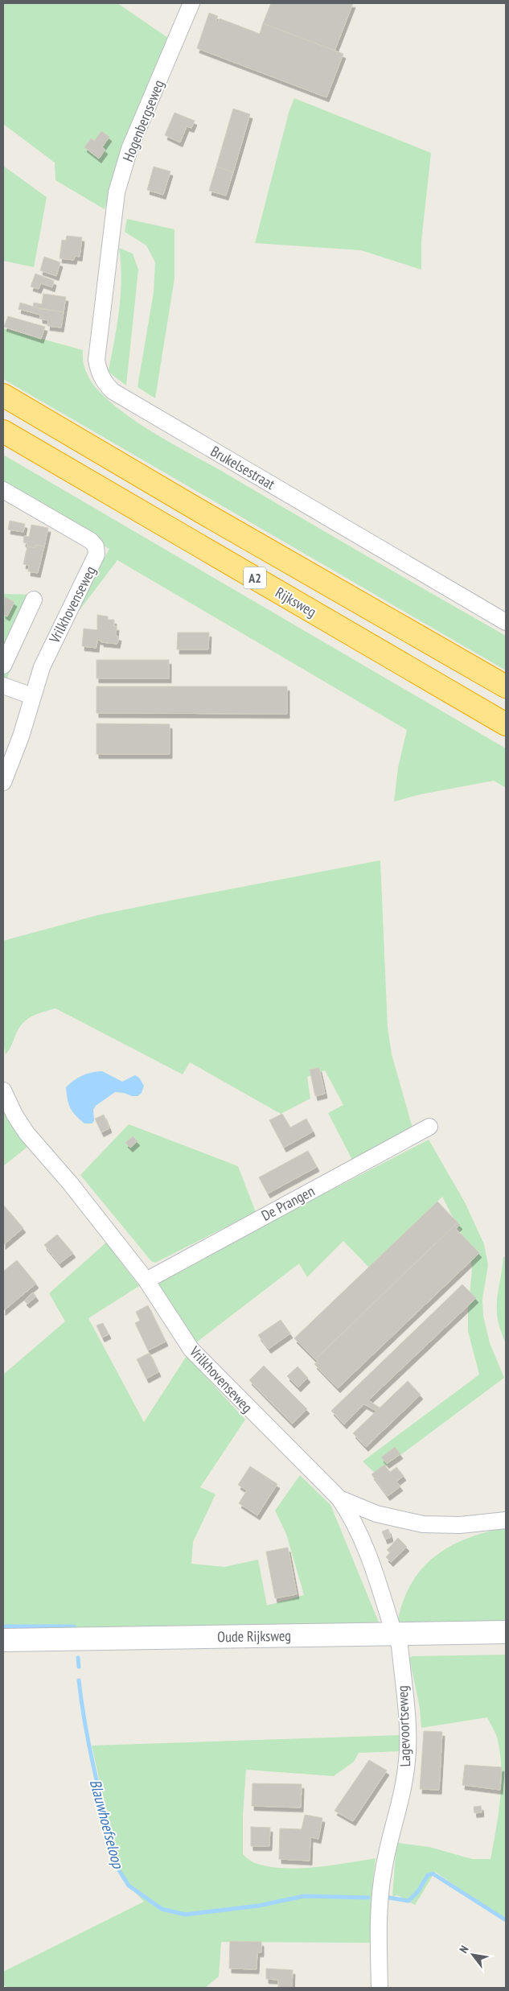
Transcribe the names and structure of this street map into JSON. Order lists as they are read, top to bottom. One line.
{"streets":{"highway":["A2","Rijksweg"],"street":["Hogenbergseweg","Brukelsestraat","Vrilkhovenseweg","De Prangen","Oude Rijksweg","Lagevoortseweg"]},"crossings":[["Hogenbergseweg","Brukelsestraat"],["Vrilkhovenseweg","De Prangen"],["Vrilkhovenseweg","Lagevoortseweg"],["Oude Rijksweg","Lagevoortseweg"]],"water":["Blauwhoefseloop"],"north":"top left"}
